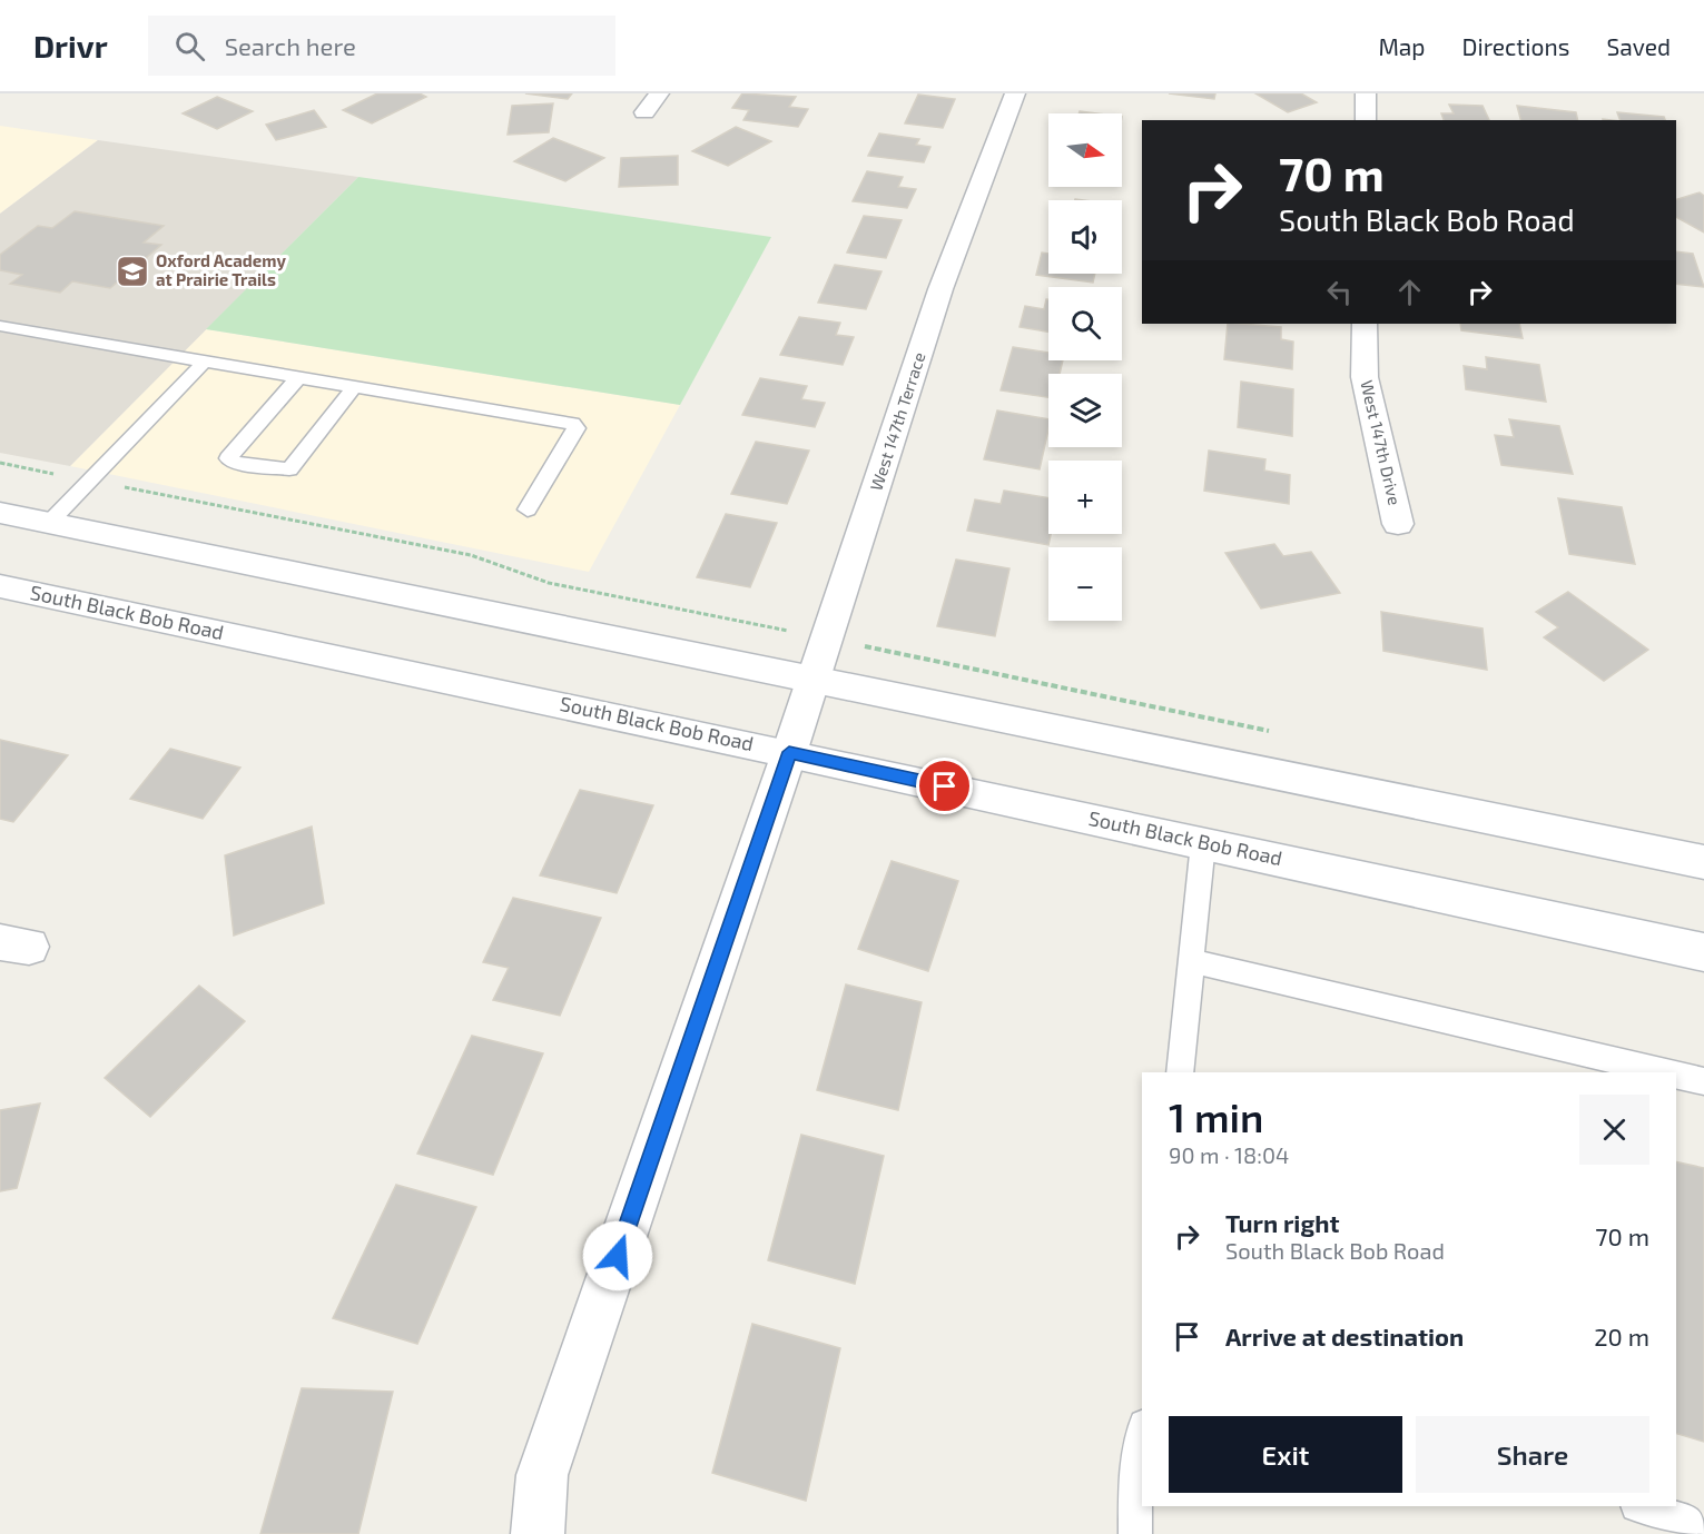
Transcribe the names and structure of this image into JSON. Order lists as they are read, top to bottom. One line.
{"streets":{"main road":["West 147th Terrace","West 147th Drive","South Black Bob Road"]},"crossings":[["West 147th Terrace","South Black Bob Road"]],"places":{"school or university":["Oxford Academy at Prairie Trails"]},"north":"right","page":{"header":"Drivr","search":"Search here","nav":["Map","Directions","Saved"],"map_buttons":["+","−"],"turn":["70 m","South Black Bob Road"],"heading":["1 min","90 m · 18:04"],"list":[{"name":"Turn right","note":"South Black Bob Road","value":"70 m"},{"name":"Arrive at destination","value":"20 m"}],"buttons":["Exit","Share"]}}
